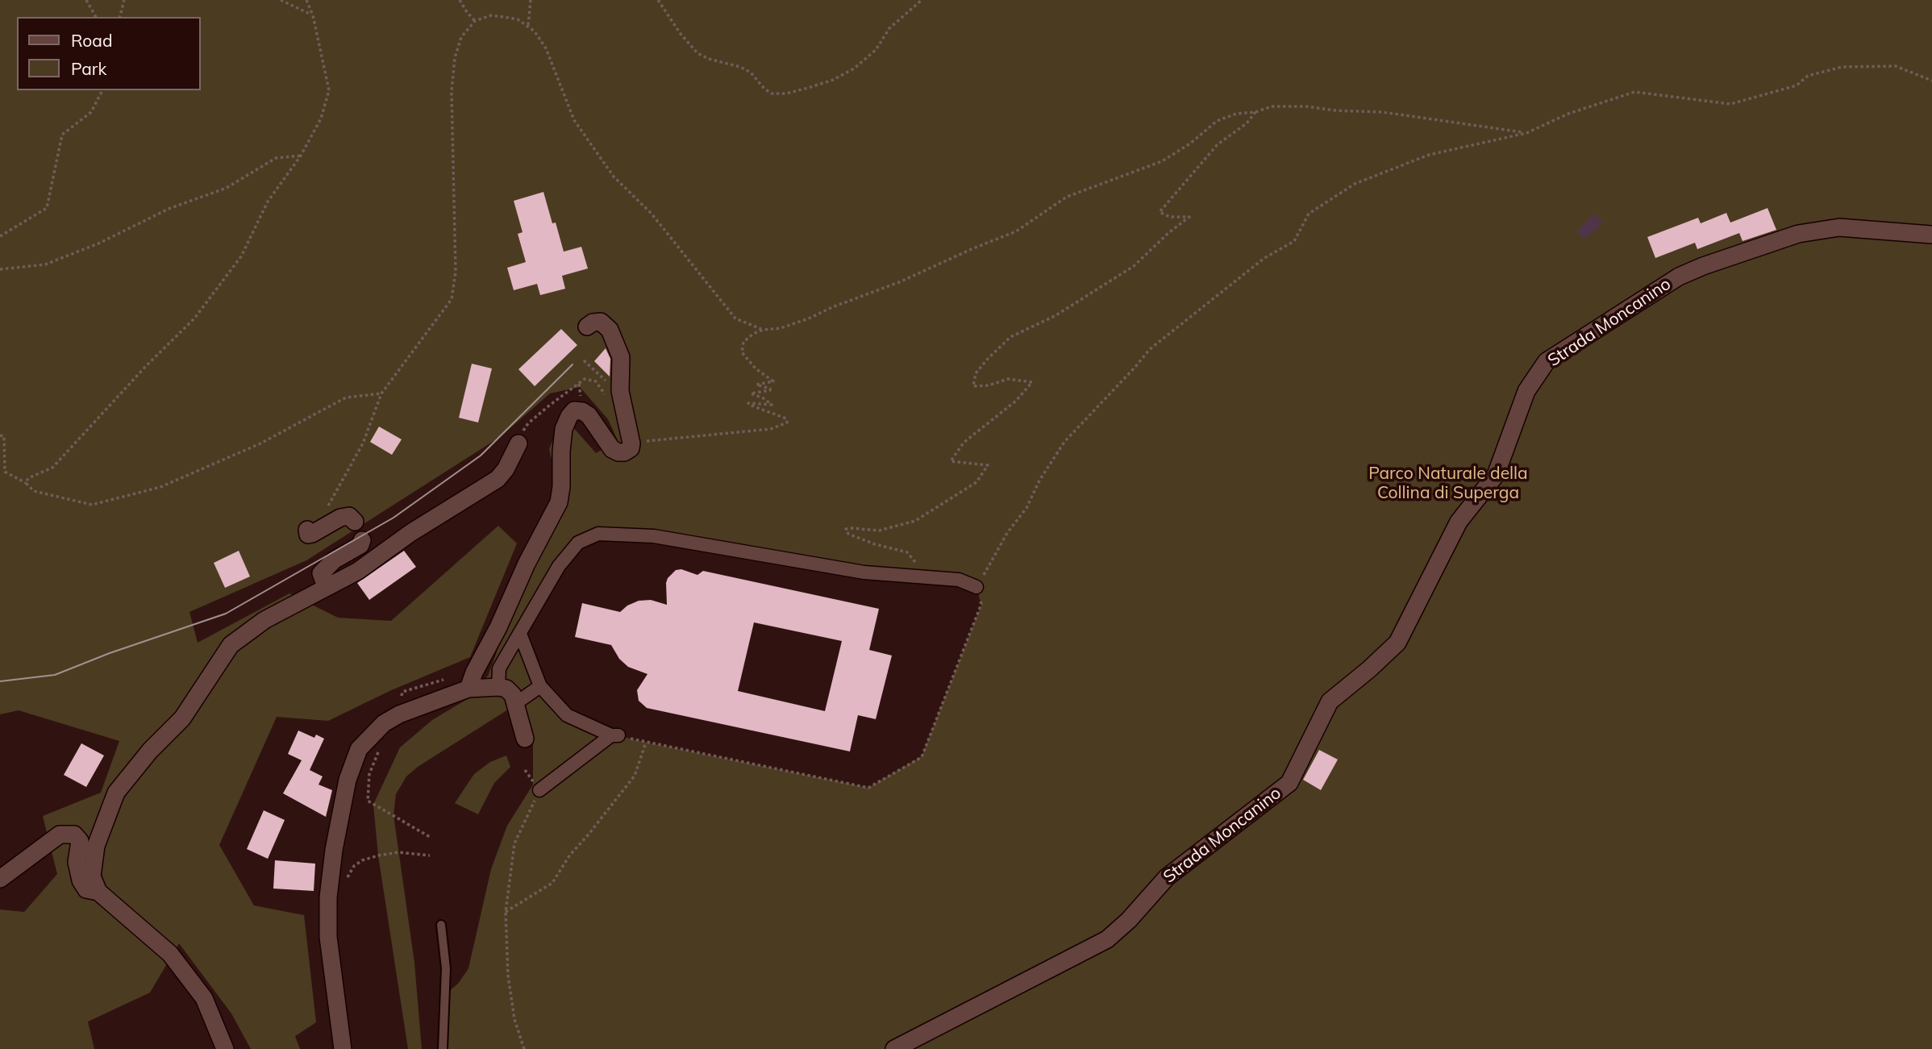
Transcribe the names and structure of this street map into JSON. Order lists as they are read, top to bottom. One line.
{"streets":{"street":["Strada Moncanino"]},"parks":["Parco Naturale della Collina di Superga"],"legend":["Road","Park"]}
